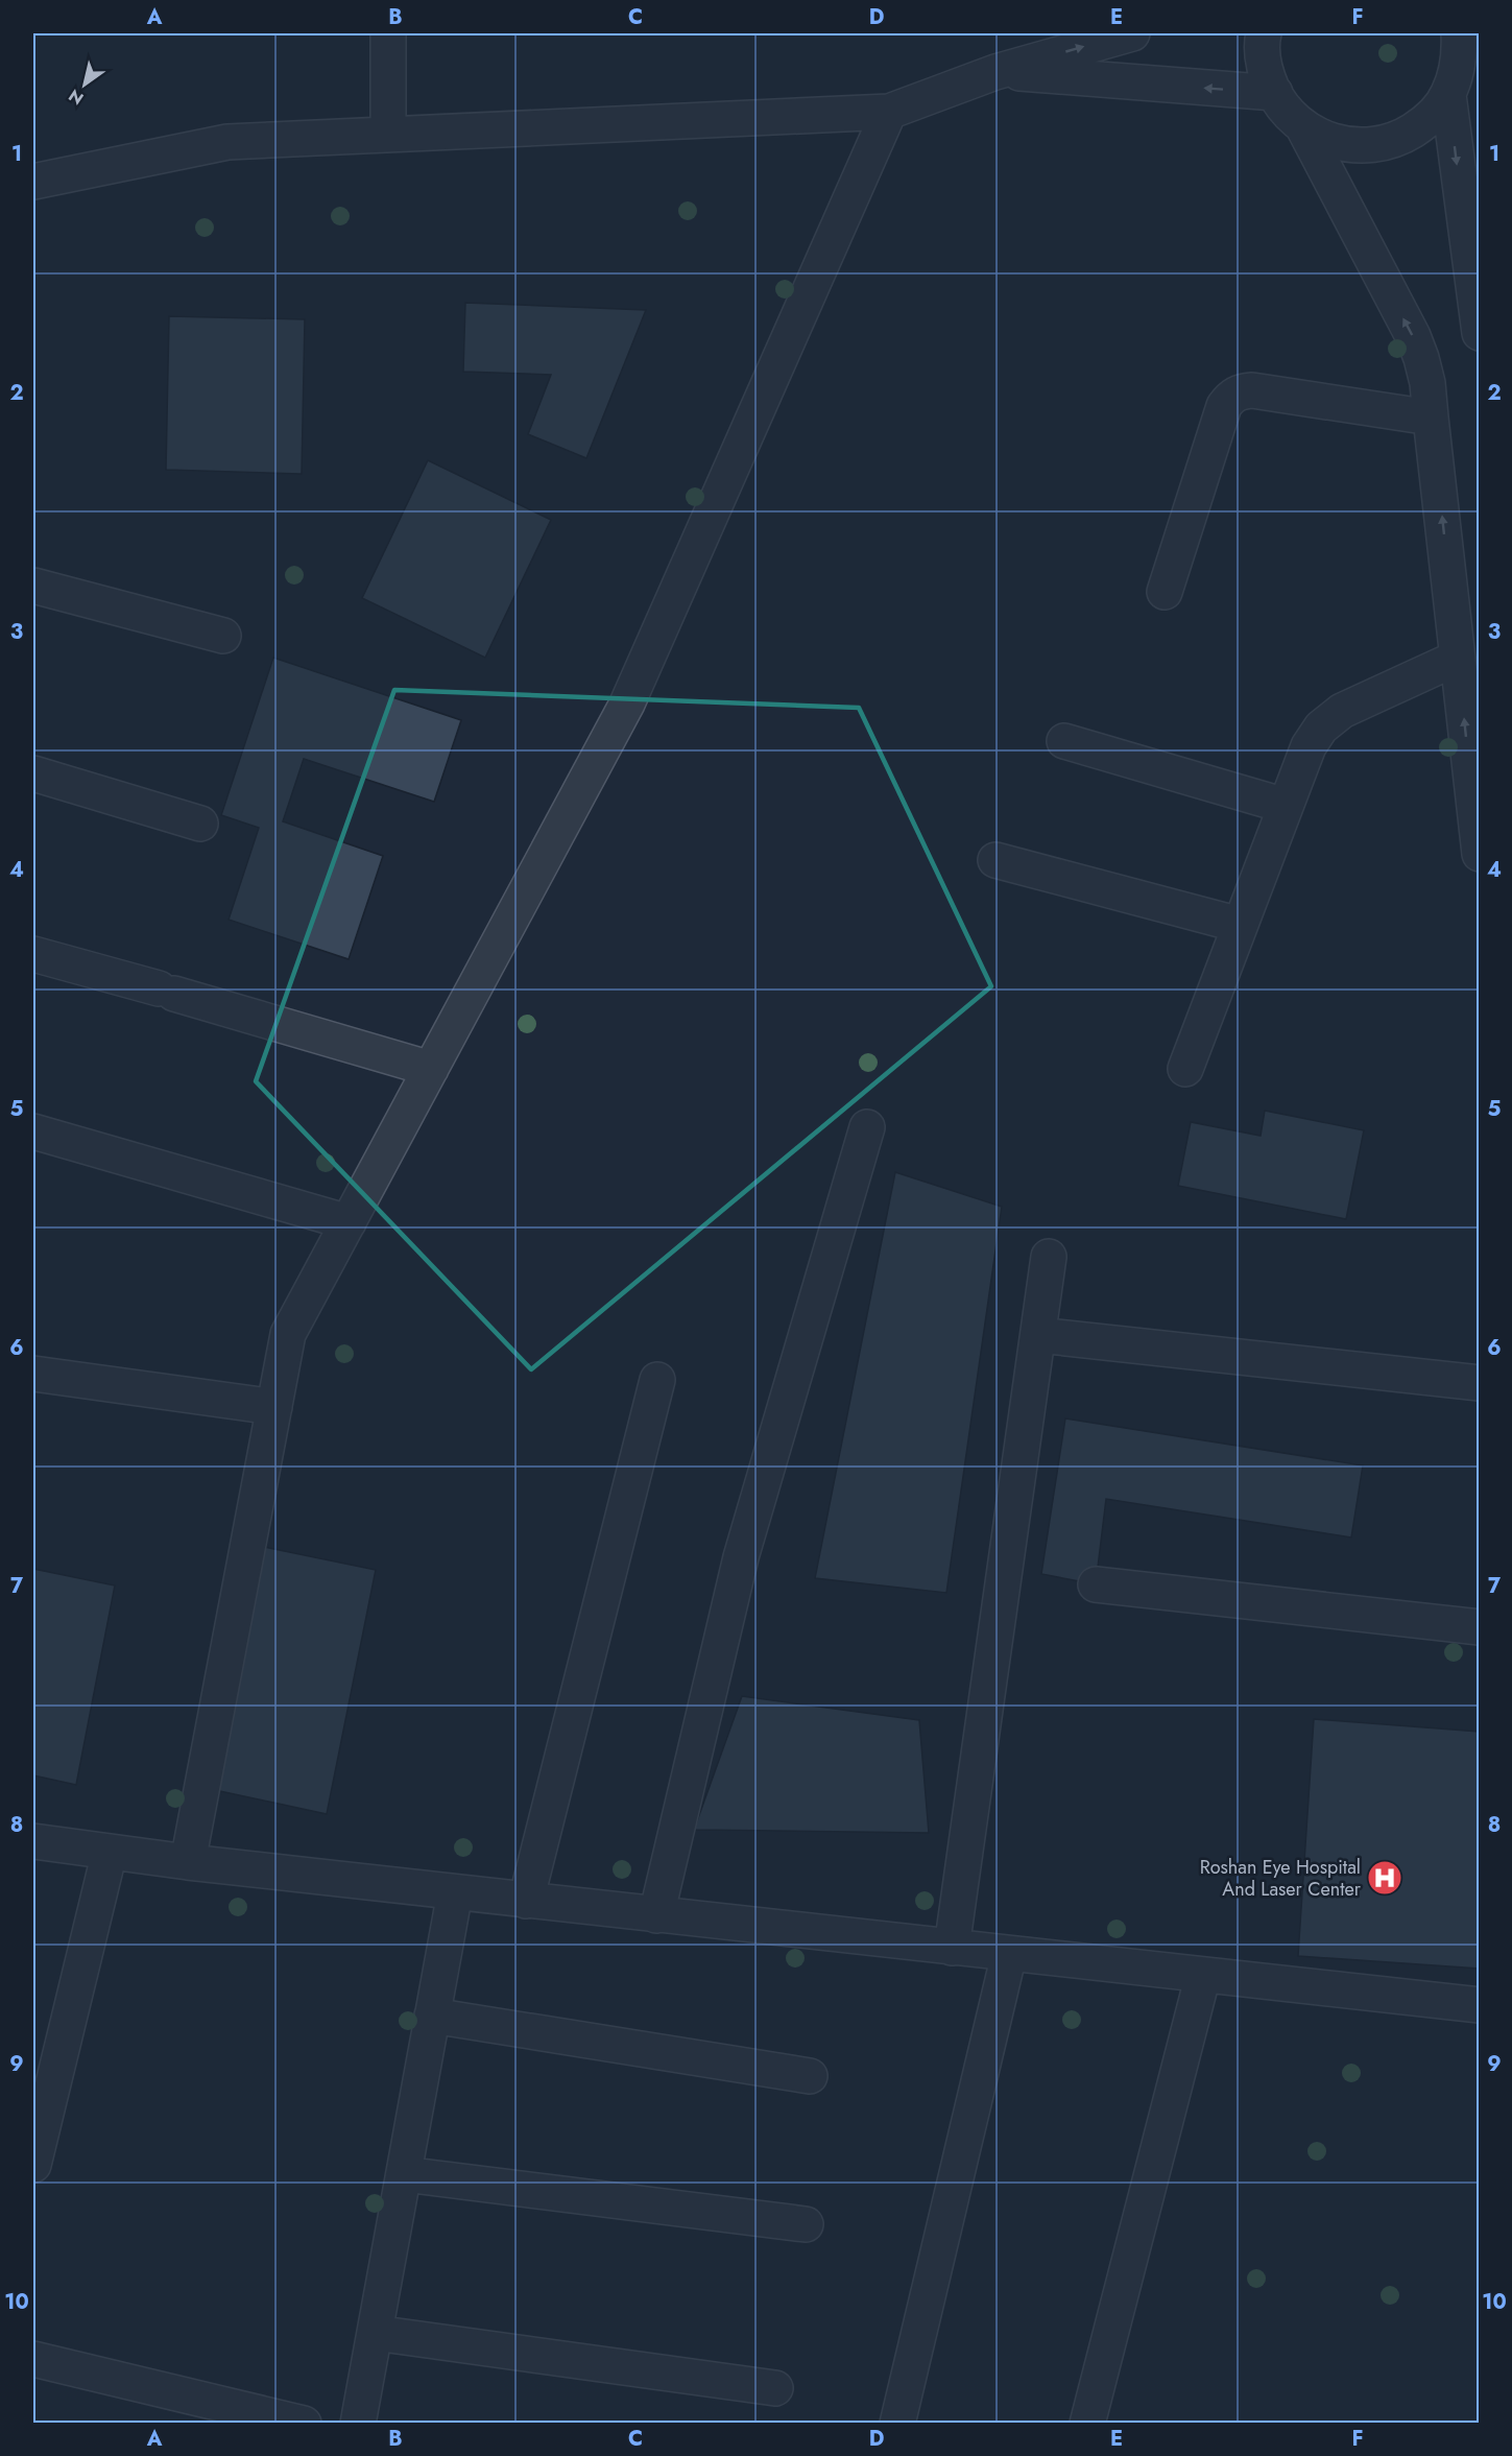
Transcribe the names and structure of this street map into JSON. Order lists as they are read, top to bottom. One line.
{"places":{"hospital":["Roshan Eye Hospital And Laser Center"]},"north":"bottom left","grid":{"columns":["A","B","C","D","E","F"],"rows":["1","2","3","4","5","6","7","8","9","10"]}}
